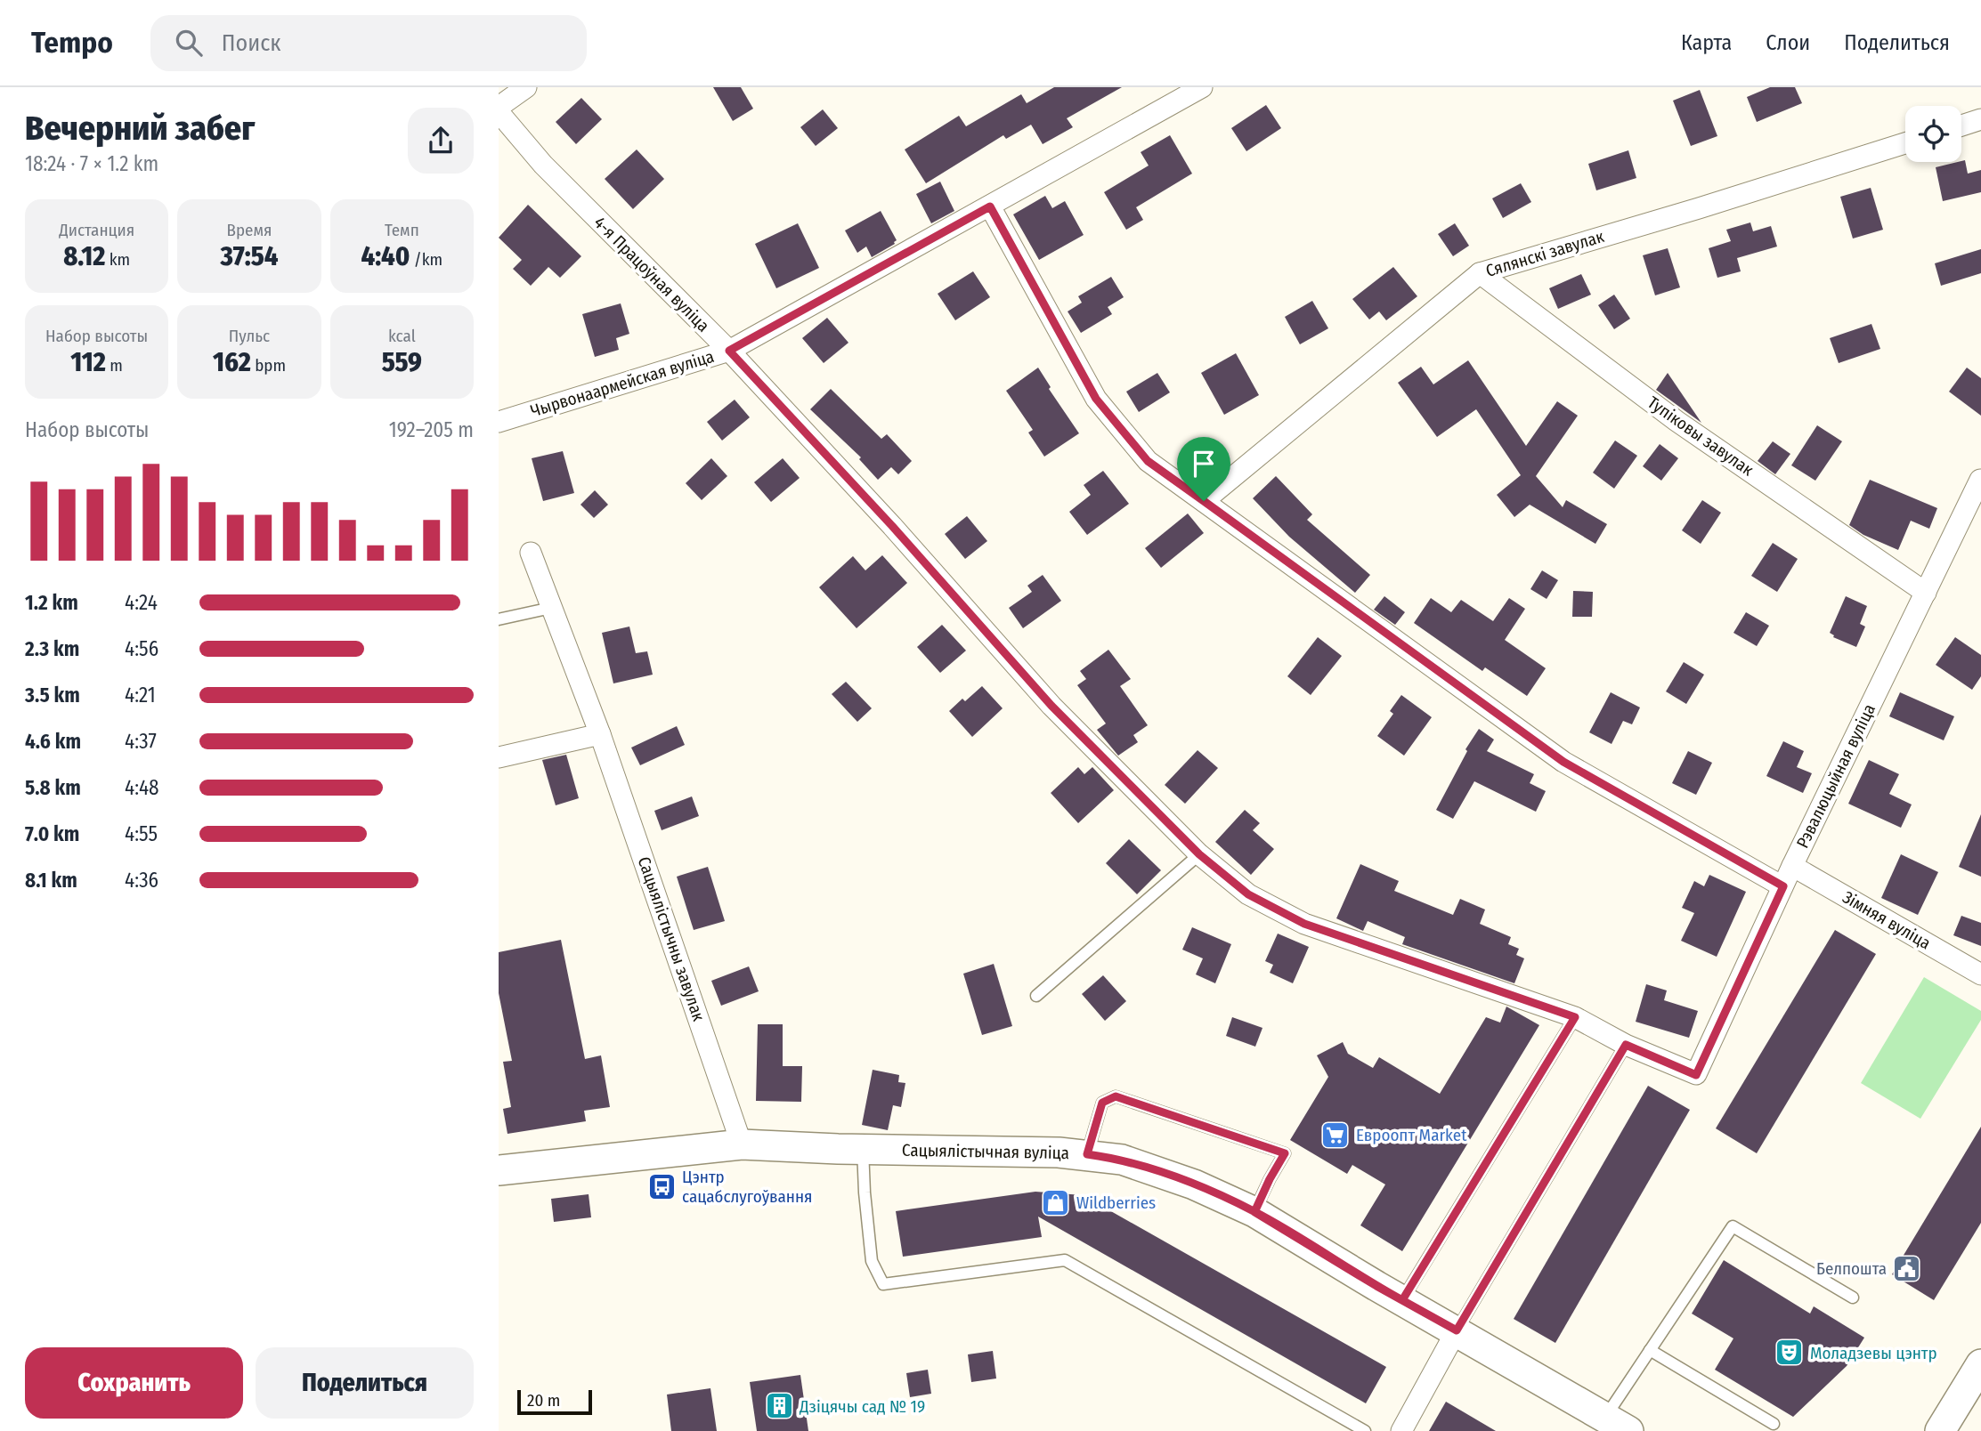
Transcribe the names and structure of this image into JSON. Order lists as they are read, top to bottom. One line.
{"streets":{"main road":["Сацыялістычная вуліца"],"street":["Сялянскі завулак","4-я Працоўная вуліца","Чырвонаармейская вуліца","Тупіковы завулак","Рэвалюцыйная вуліца","Зімняя вуліца","Сацыялістычны завулак"]},"crossings":[["Сялянскі завулак","Тупіковы завулак"],["4-я Працоўная вуліца","Чырвонаармейская вуліца"],["4-я Працоўная вуліца","Рэвалюцыйная вуліца"],["Тупіковы завулак","Рэвалюцыйная вуліца"],["Рэвалюцыйная вуліца","Зімняя вуліца"],["Сацыялістычны завулак","Сацыялістычная вуліца"]],"places":{"supermarket":["Евроопт Market"],"bus stop":["Цэнтр сацабслугоўвання"],"shop":["Wildberries"],"public building":["Белпошта"],"theatre":["Моладзевы цэнтр"],"building":["Дзіцячы сад № 19"]},"scale_bar":"20 m","page":{"header":"Tempo","search":"Поиск","nav":["Карта","Слои","Поделиться"],"heading":["Вечерний забег","18:24 · 7 × 1.2 km"],"stats":[["Дистанция","8.12 km"],["Время","37:54"],["Темп","4:40 /km"],["Набор высоты","112 m"],["Пульс","162 bpm"],["kcal","559"]],"chart":["Набор высоты","192–205 m"],"list":[{"name":"1.2 km","note":"4:24"},{"name":"2.3 km","note":"4:56"},{"name":"3.5 km","note":"4:21"},{"name":"4.6 km","note":"4:37"},{"name":"5.8 km","note":"4:48"},{"name":"7.0 km","note":"4:55"},{"name":"8.1 km","note":"4:36"}],"buttons":["Сохранить","Поделиться"],"scale":"20 m"}}
